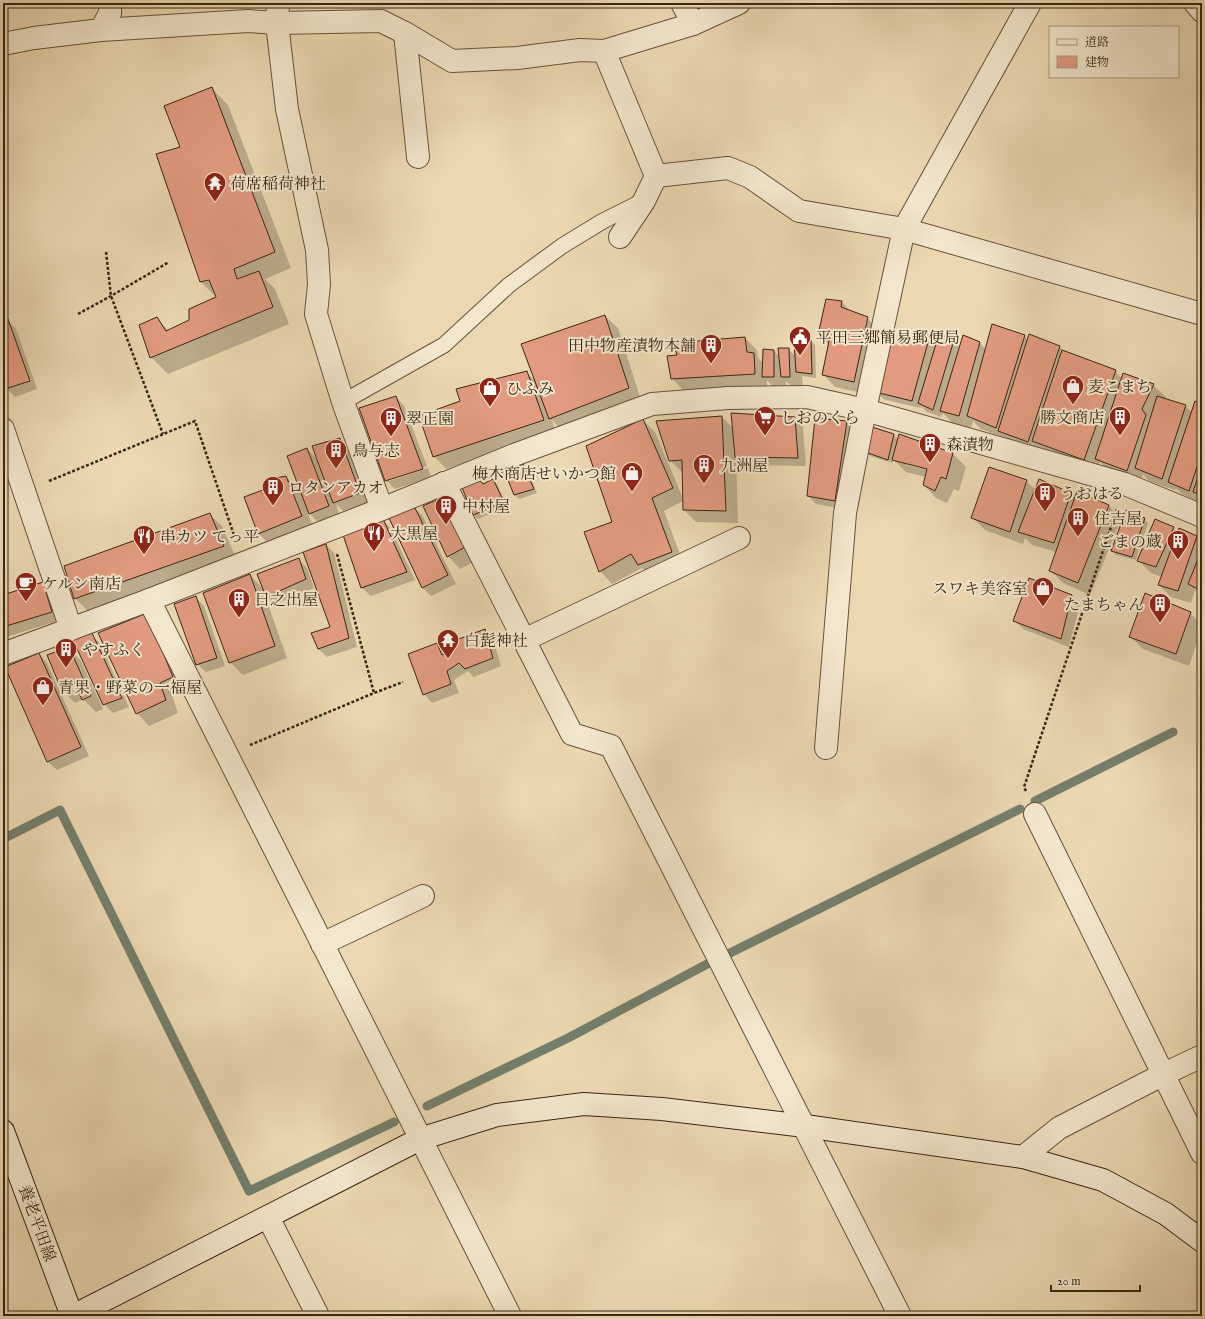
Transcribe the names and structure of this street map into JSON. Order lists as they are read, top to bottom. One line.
{"streets":{"street":["養老平田線"]},"places":{"temple":["荷席稲荷神社","白髭神社"],"public building":["平田三郷簡易郵便局"],"building":["田中物産漬物本舗","勝文商店","翠正園","森漬物","鳥与志","九洲屋","ロタンアカオ","うおはる","中村屋","住吉屋","ごまの蔵","日之出屋","たまちゃん","やすふく"],"shop":["麦こまち","ひふみ","梅木商店せいかつ館","スワキ美容室","青果・野菜の一福屋"],"supermarket":["しおのくら"],"restaurant":["大黒屋","串カツ てっ平"],"cafe":["ケルン南店"]},"legend":["道路","建物"],"scale_bar":"20 m"}
